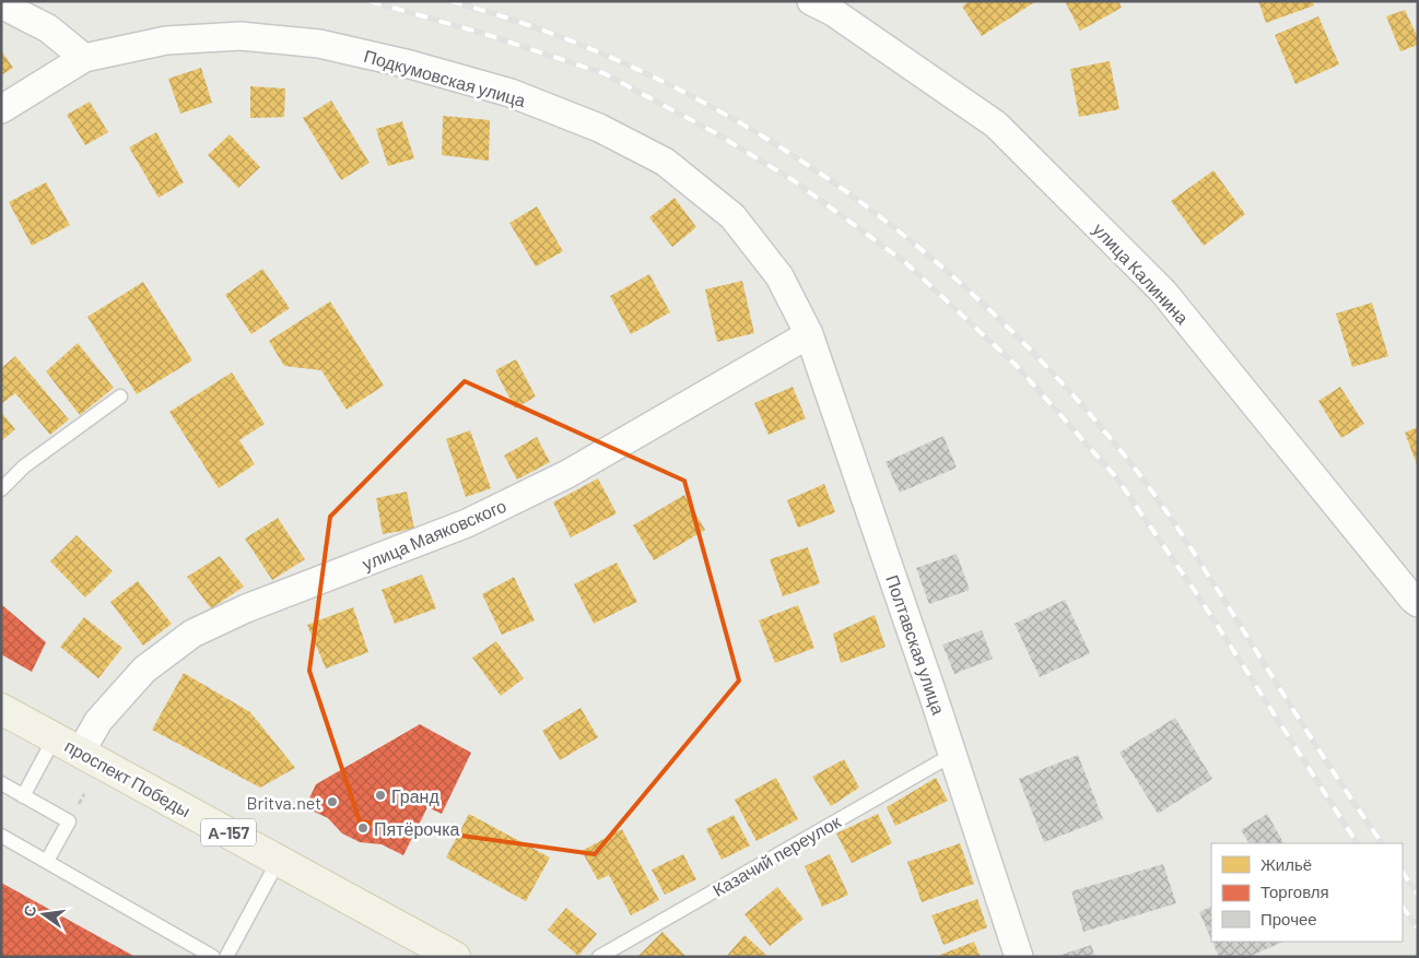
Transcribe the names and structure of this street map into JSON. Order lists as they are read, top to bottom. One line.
{"streets":{"main road":["проспект Победы","А-157"],"street":["Подкумовская улица","улица Калинина","улица Маяковского","Полтавская улица"],"lane":["Казачий переулок"]},"crossings":[["Подкумовская улица","улица Маяковского"],["Подкумовская улица","Полтавская улица"],["улица Маяковского","Полтавская улица"],["улица Маяковского","проспект Победы"],["Полтавская улица","Казачий переулок"]],"places":["Гранд","Britva.net","Пятёрочка"],"legend":["Жильё","Торговля","Прочее"],"north":"left"}
